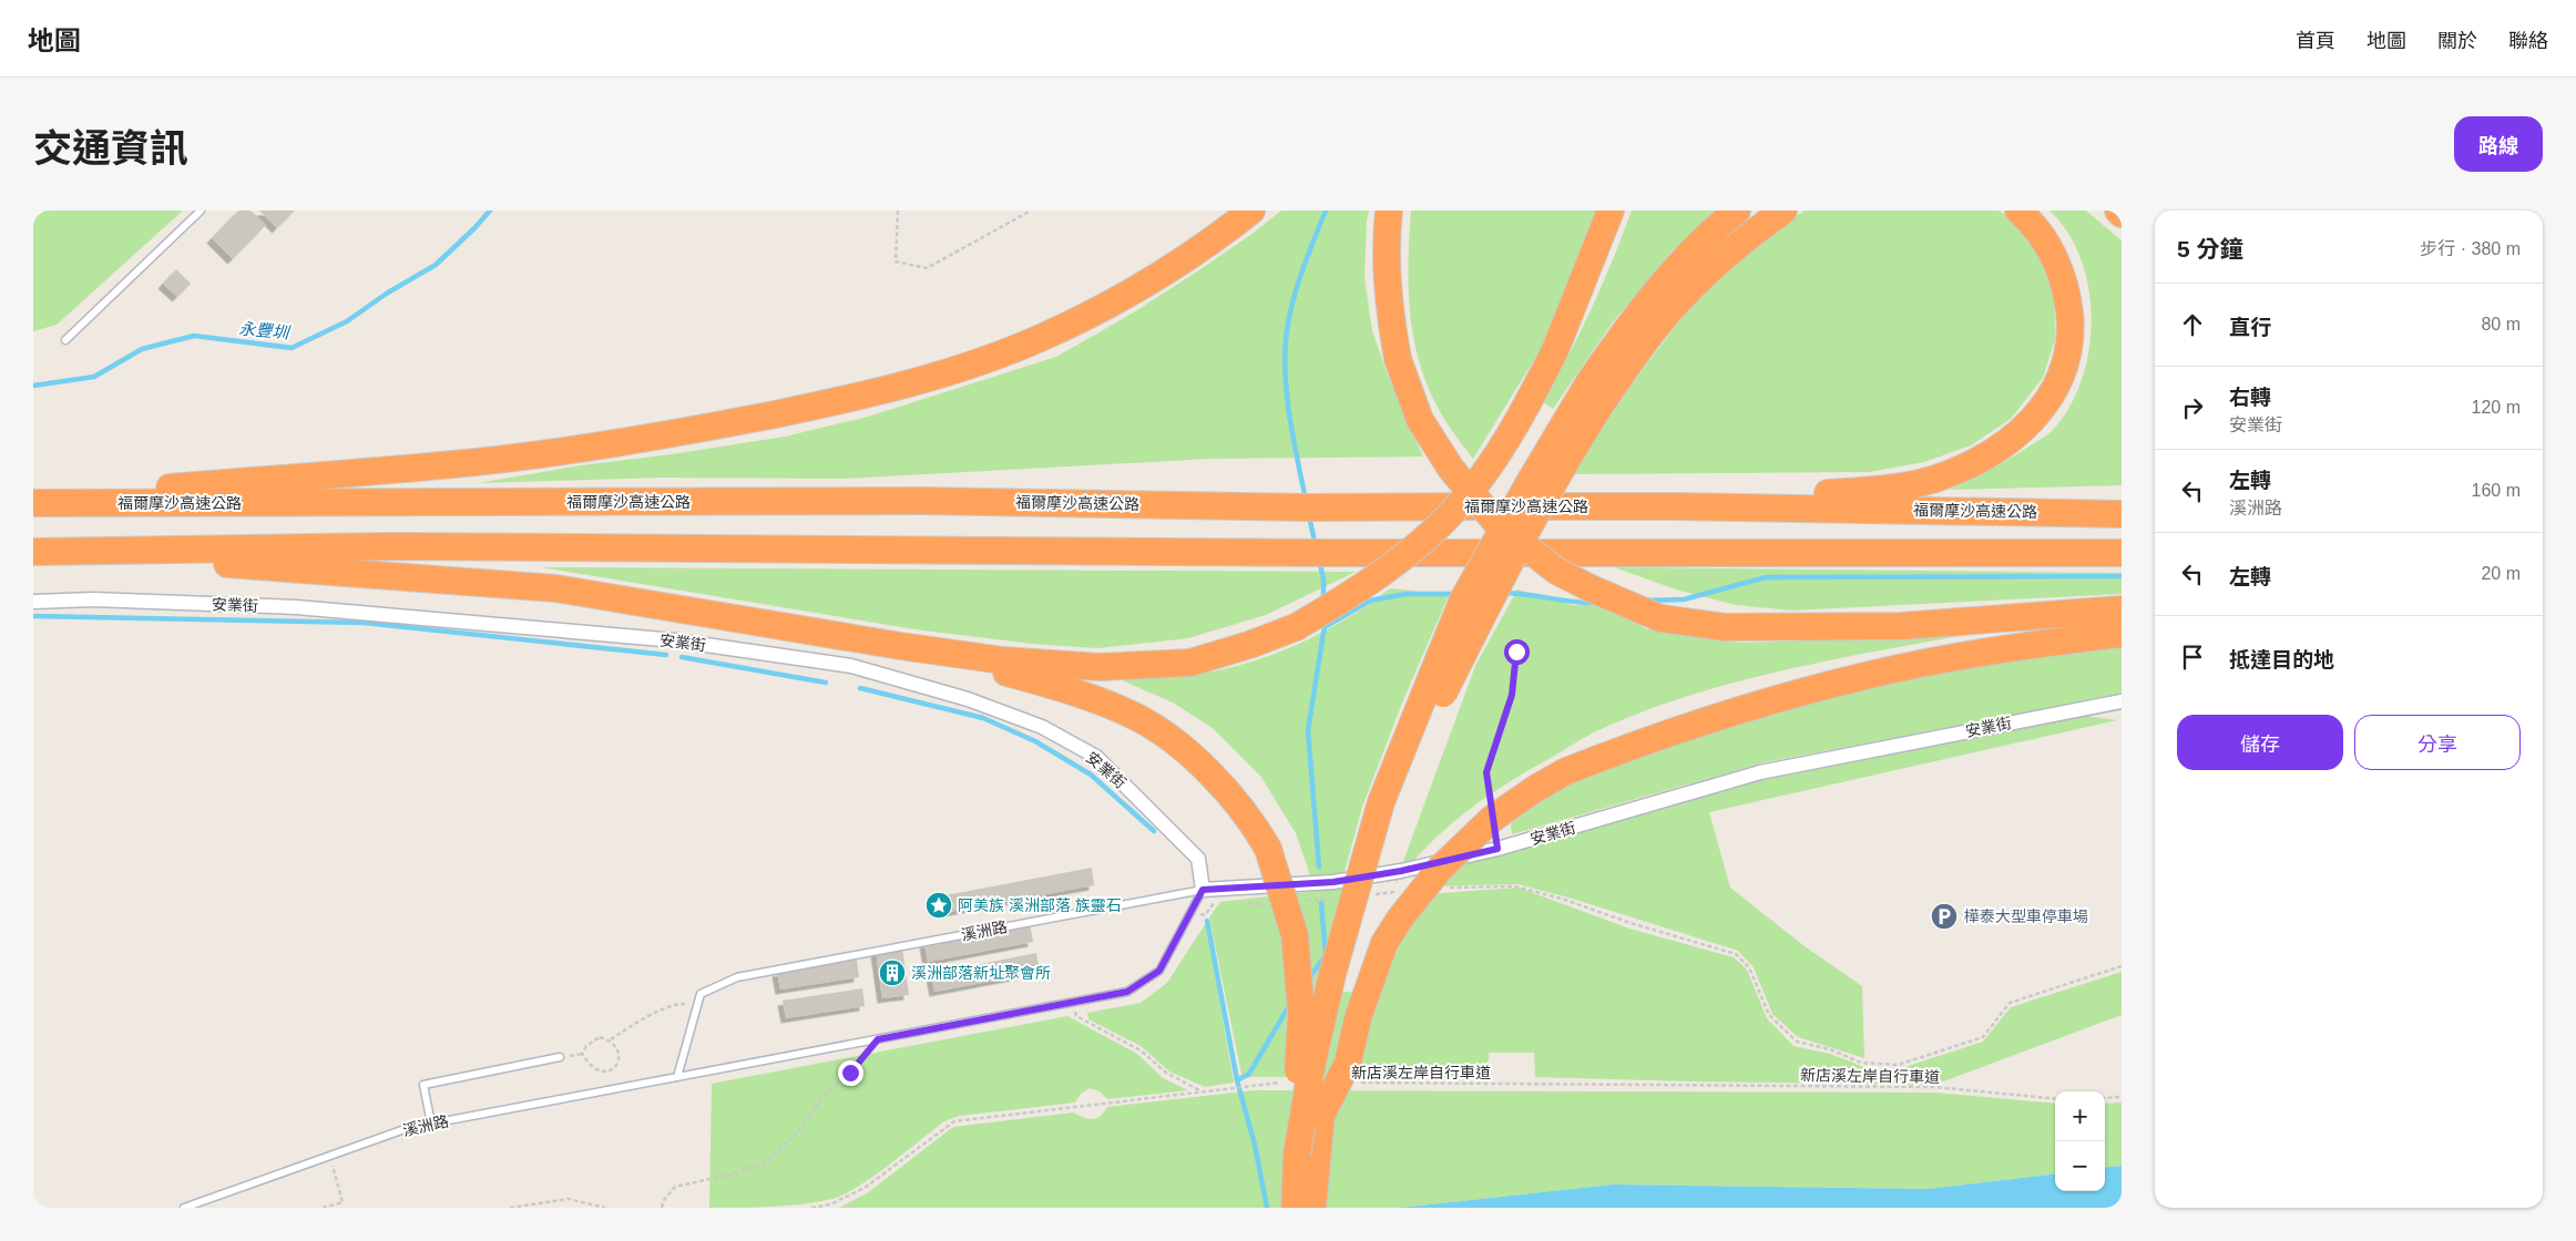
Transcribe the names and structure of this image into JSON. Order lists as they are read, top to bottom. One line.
{"streets":{"highway":["福爾摩沙高速公路"],"street":["安業街"],"lane":["溪洲路"],"path":["新店溪左岸自行車道"]},"crossings":[["安業街","溪洲路"]],"water":["永豐圳"],"places":{"place":["阿美族 溪洲部落 族靈石"],"parking":["樺泰大型車停車場"],"building":["溪洲部落新址聚會所"]},"page":{"header":"地圖","nav":["首頁","地圖","關於","聯絡"],"title":"交通資訊","buttons":["路線",["儲存","分享"]],"heading":["5 分鐘","步行 · 380 m"],"list":[["直行","80 m"],["右轉","安業街","120 m"],["左轉","溪洲路","160 m"],["左轉","20 m"],"抵達目的地"],"map_buttons":["+","−"]}}
